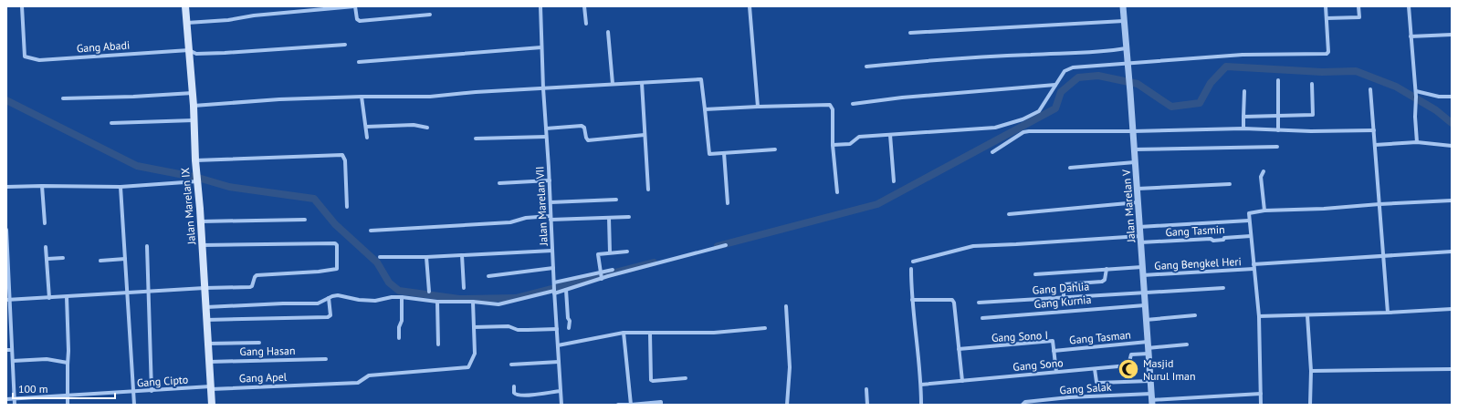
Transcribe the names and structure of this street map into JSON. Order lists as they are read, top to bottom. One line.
{"streets":{"main road":["Jalan Marelan IX"],"street":["Gang Abadi","Jalan Marelan VII","Jalan Marelan V","Gang Tasmin","Gang Bengkel Heri","Gang Dahlia","Gang Kurnia","Gang Sono I","Gang Tasman","Gang Hasan","Gang Sono","Gang Apel","Gang Cipto","Gang Salak"]},"crossings":[["Gang Abadi","Jalan Marelan IX"],["Jalan Marelan IX","Gang Hasan"],["Jalan Marelan IX","Gang Apel"],["Jalan Marelan IX","Gang Cipto"],["Jalan Marelan V","Gang Tasmin"],["Jalan Marelan V","Gang Bengkel Heri"],["Jalan Marelan V","Gang Dahlia"],["Jalan Marelan V","Gang Kurnia"],["Jalan Marelan V","Gang Tasman"],["Jalan Marelan V","Gang Sono"],["Jalan Marelan V","Gang Salak"],["Gang Sono I","Gang Tasman"],["Gang Sono I","Gang Sono"],["Gang Tasman","Gang Sono"],["Gang Apel","Gang Cipto"]],"places":{"mosque":["Masjid Nurul Iman"]},"scale_bar":"100 m"}
